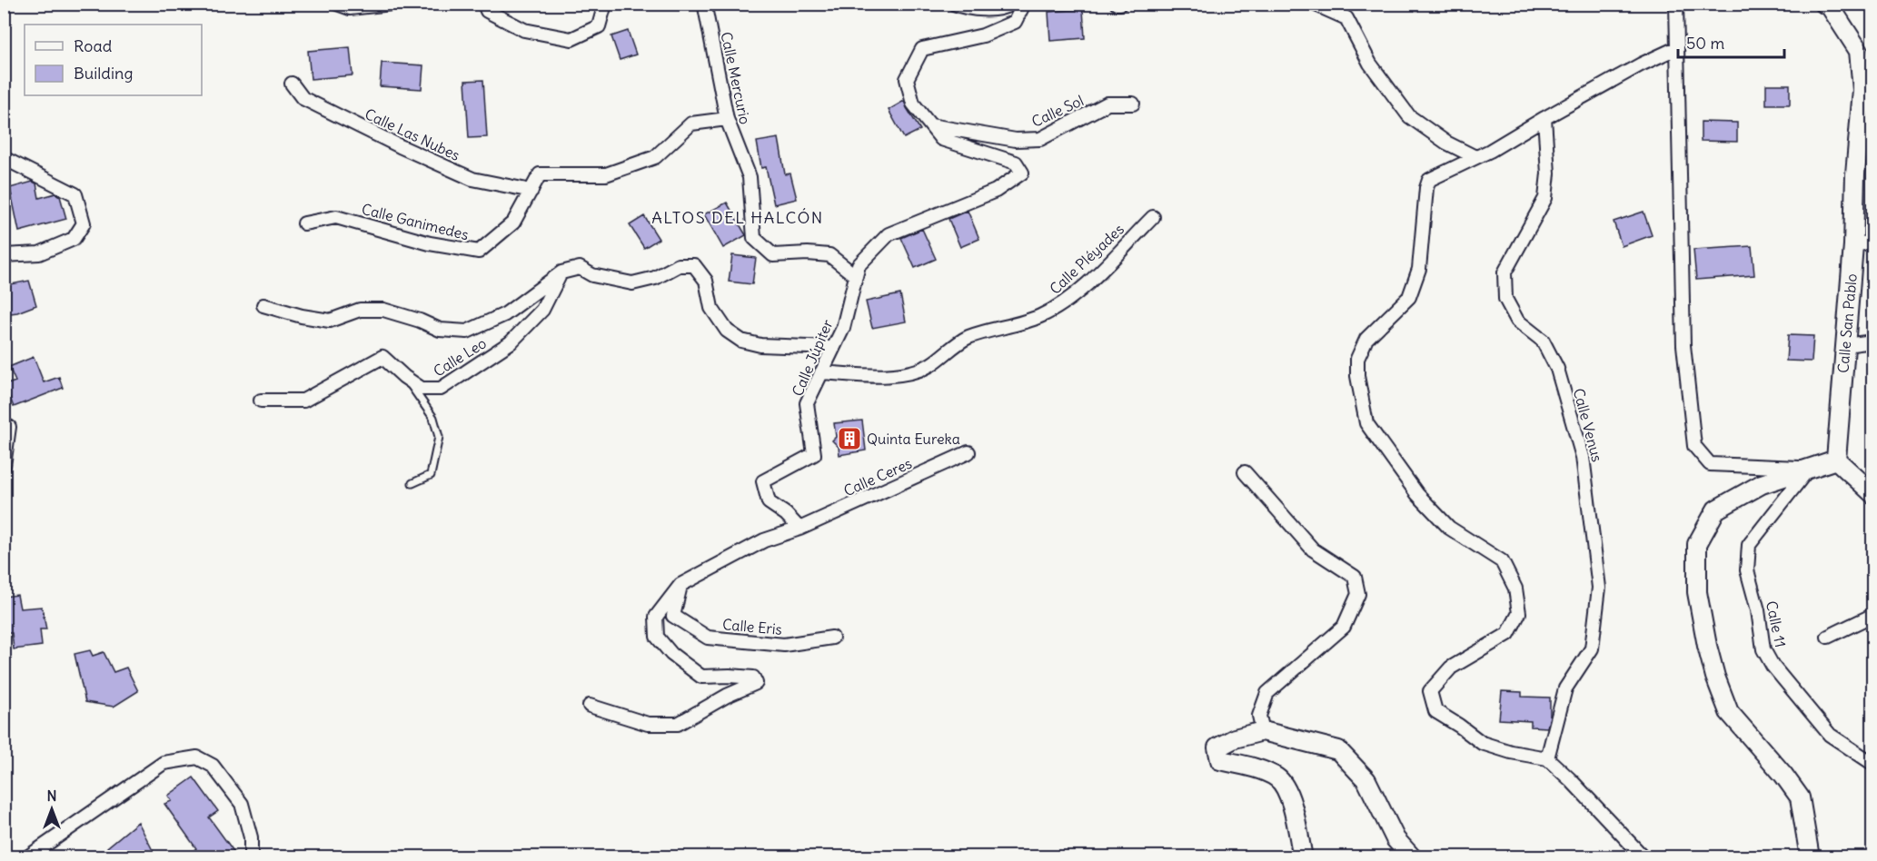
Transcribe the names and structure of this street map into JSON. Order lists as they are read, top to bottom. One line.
{"streets":{"street":["Calle Mercurio","Calle Sol","Calle Las Nubes","Calle Ganimedes","Calle Pléyades","Calle San Pablo","Calle Leo","Calle Júpiter","Calle Venus","Calle Ceres","Calle 11","Calle Eris"]},"crossings":[["Calle Mercurio","Calle Ganimedes"],["Calle Mercurio","Calle Júpiter"],["Calle Sol","Calle Júpiter"],["Calle Las Nubes","Calle Ganimedes"],["Calle Pléyades","Calle Júpiter"],["Calle Júpiter","Calle Ceres"]],"districts":["ALTOS DEL HALCÓN"],"places":{"building":["Quinta Eureka"]},"legend":["Road","Building"],"scale_bar":"50 m","north":"top"}
